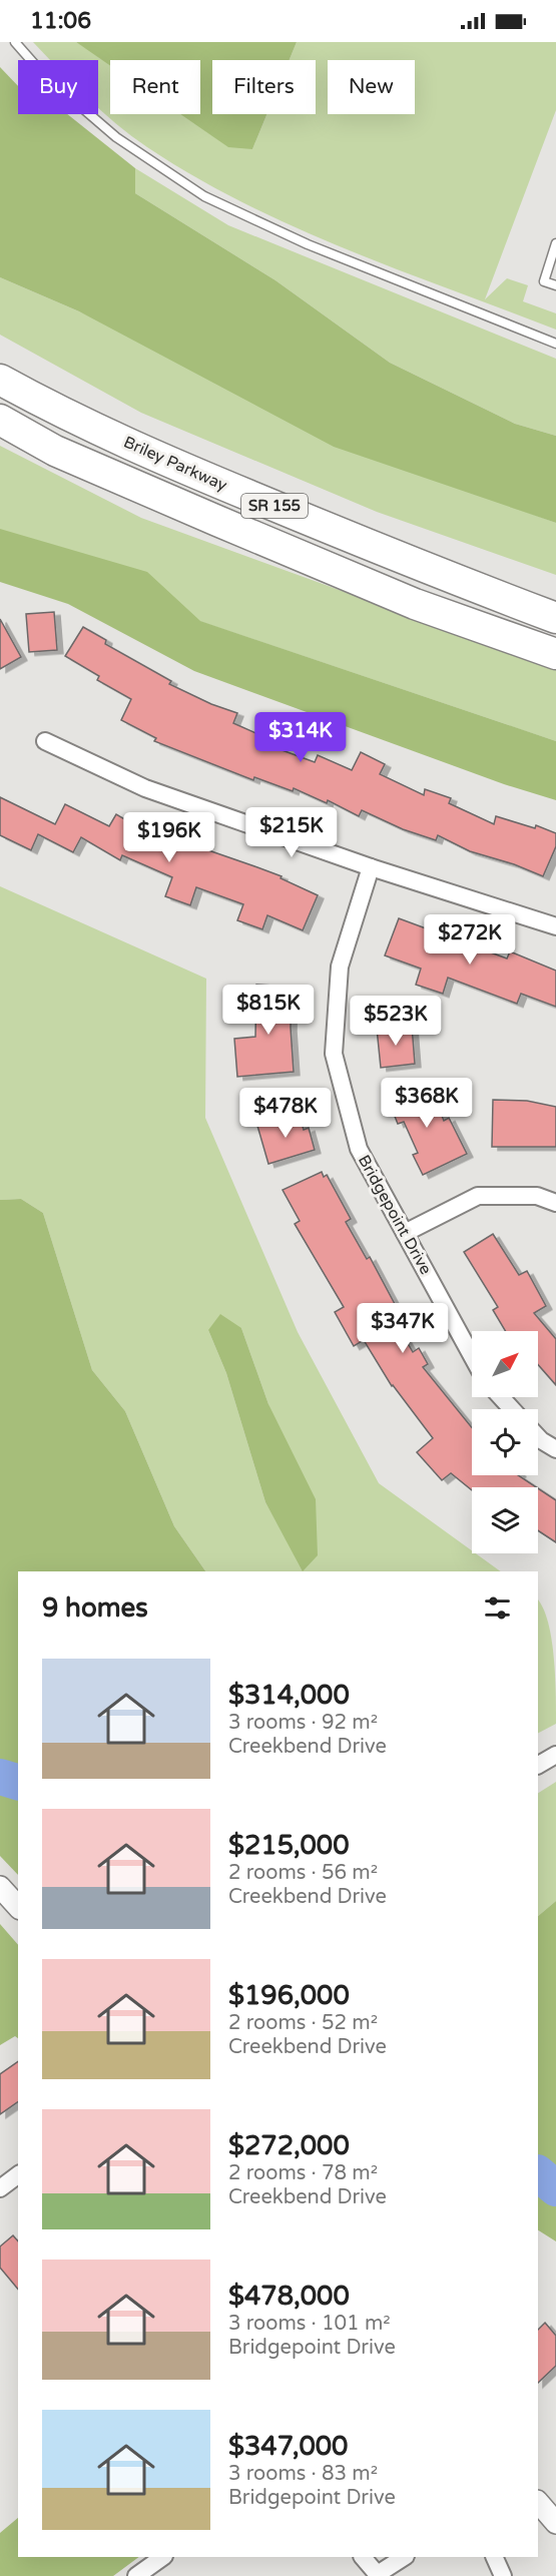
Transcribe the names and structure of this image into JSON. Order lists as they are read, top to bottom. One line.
{"streets":{"highway":["Briley Parkway","SR 155"],"street":["Bridgepoint Drive"]},"north":"top right","page":{"status":"11:06","chip":["Buy","Rent","Filters","New"],"price":["$314K","$215K","$196K","$272K","$815K","$523K","$368K","$478K","$347K"],"heading":"9 homes","list":[{"name":"$314,000","note":"3 rooms · 92 m² · Creekbend Drive"},{"name":"$215,000","note":"2 rooms · 56 m² · Creekbend Drive"},{"name":"$196,000","note":"2 rooms · 52 m² · Creekbend Drive"},{"name":"$272,000","note":"2 rooms · 78 m² · Creekbend Drive"},{"name":"$478,000","note":"3 rooms · 101 m² · Bridgepoint Drive"},{"name":"$347,000","note":"3 rooms · 83 m² · Bridgepoint Drive"}]}}
